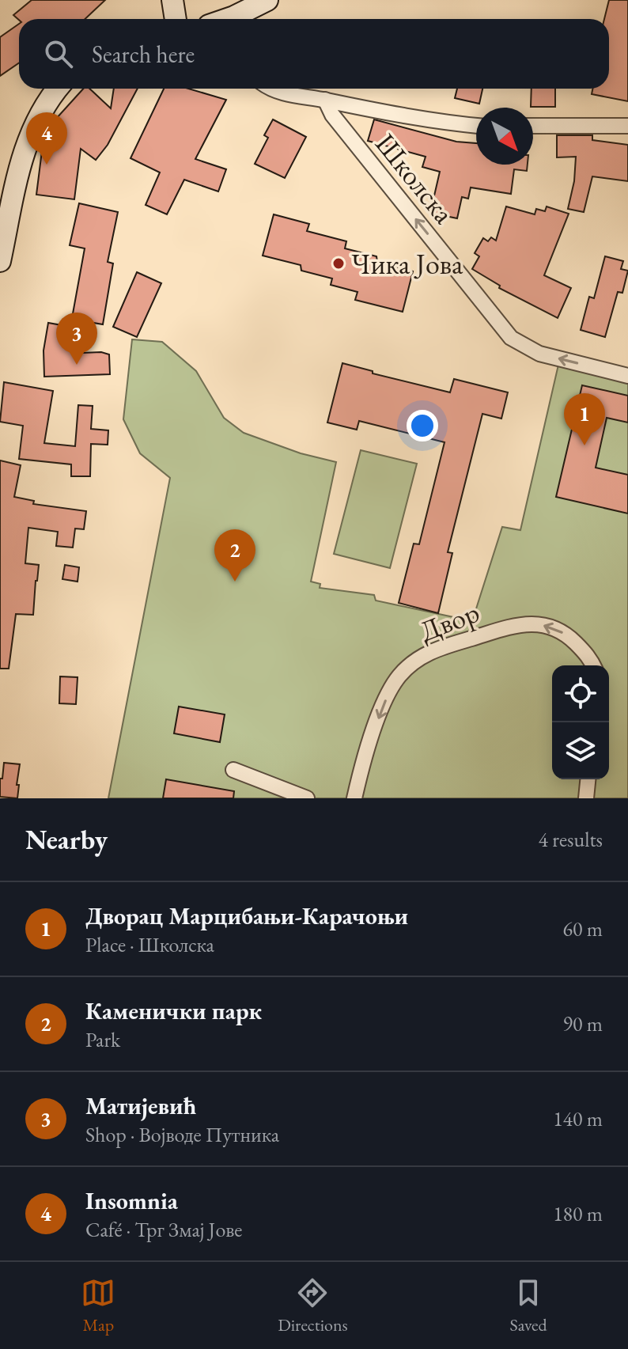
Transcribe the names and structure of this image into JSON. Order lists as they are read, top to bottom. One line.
{"streets":{"street":["Школска","Двор"]},"one_way":["Школска"],"places":["Чика Јова"],"north":"bottom right","page":{"search":"Search here","pins":["4","3","1","2"],"heading":["Nearby","4 results"],"list":[{"mark":"1","name":"Дворац Марцибањи-Карачоњи","note":"Place · Школска","value":"60 m"},{"mark":"2","name":"Каменички парк","note":"Park","value":"90 m"},{"mark":"3","name":"Матијевић","note":"Shop · Војводе Путника","value":"140 m"},{"mark":"4","name":"Insomnia","note":"Café · Трг Змај Јове","value":"180 m"}],"nav":["Map","Directions","Saved"]}}
